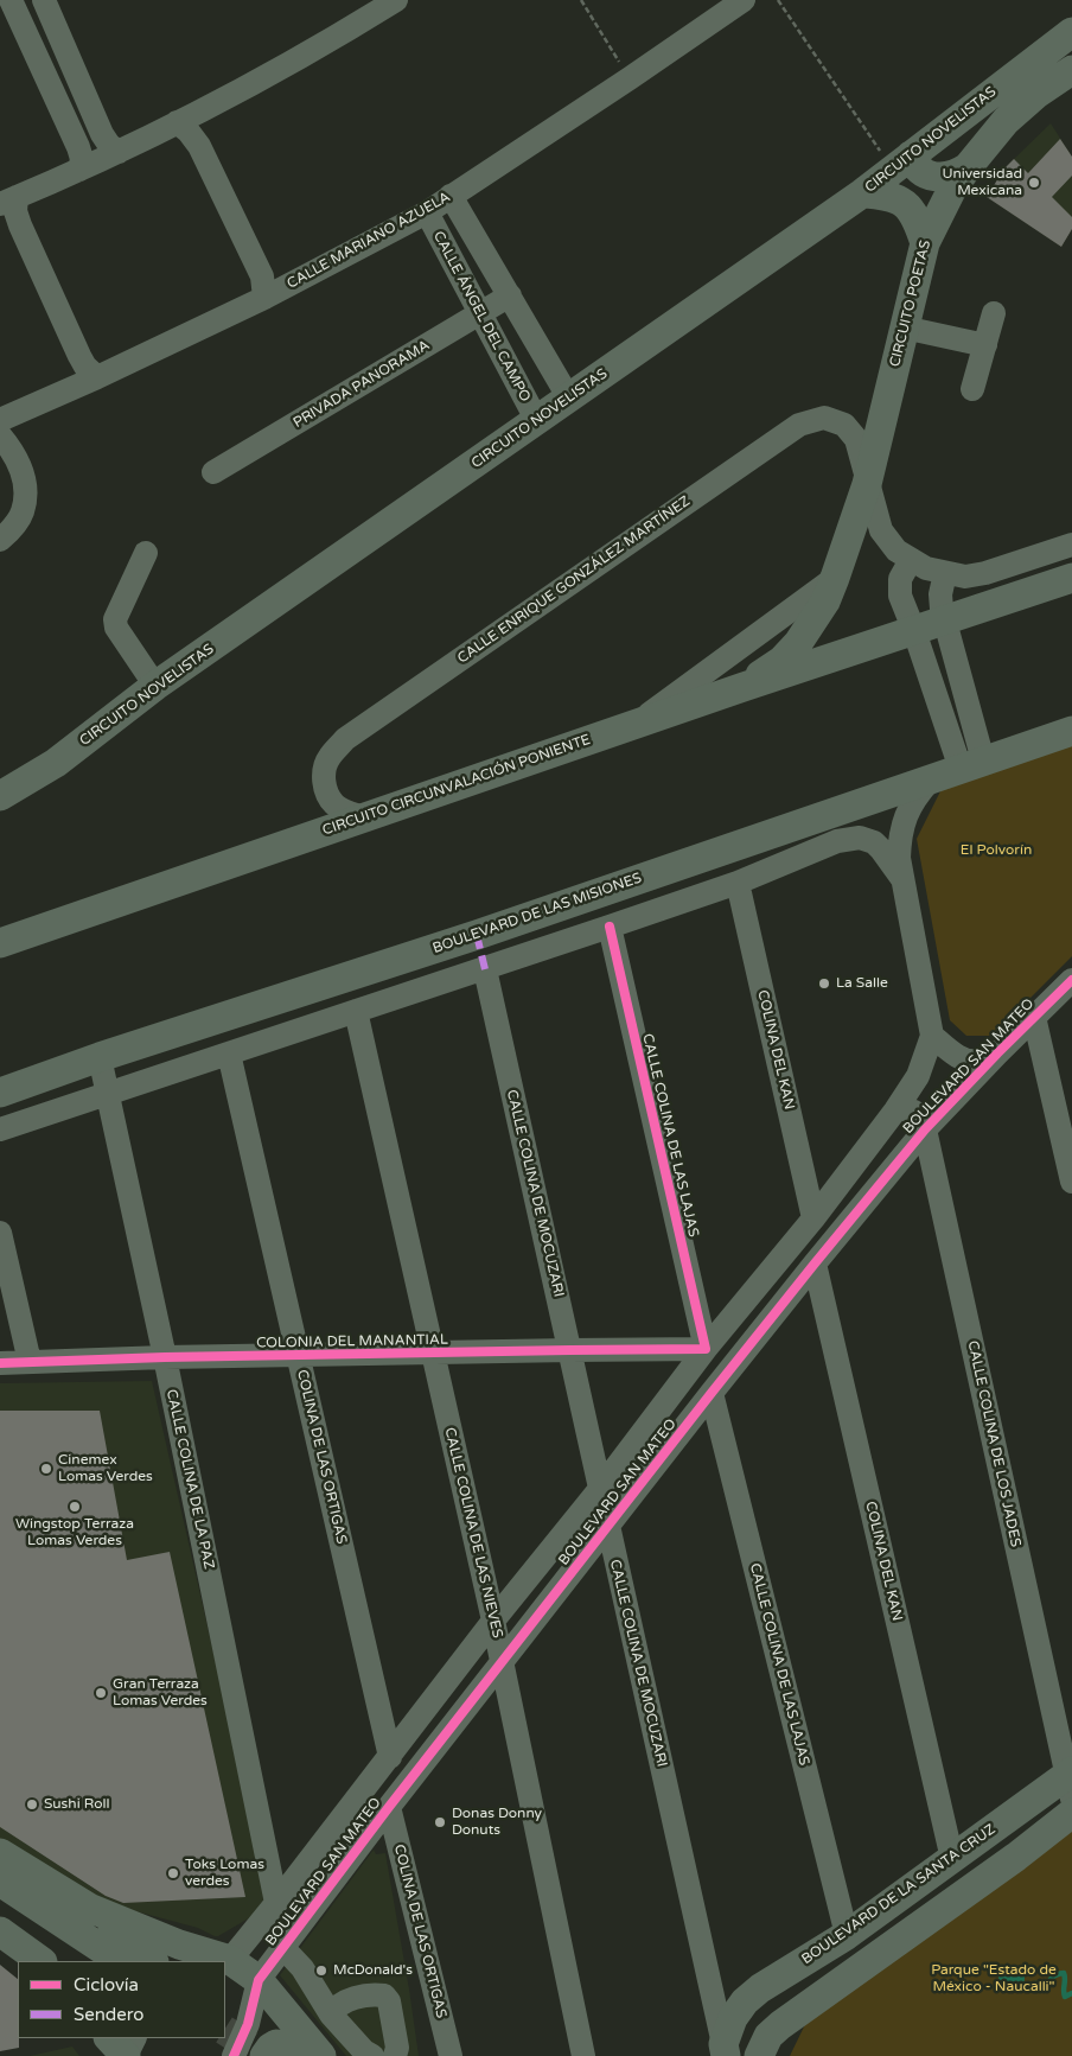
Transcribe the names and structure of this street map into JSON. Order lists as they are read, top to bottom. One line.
{"streets":{"main road":["CIRCUITO NOVELISTAS","CIRCUITO POETAS","CIRCUITO CIRCUNVALACIÓN PONIENTE","BOULEVARD DE LAS MISIONES","BOULEVARD DE LA SANTA CRUZ"],"street":["CALLE MARIANO AZUELA","CALLE ÁNGEL DEL CAMPO","PRIVADA PANORAMA","CALLE ENRIQUE GONZÁLEZ MARTÍNEZ","COLINA DEL KAN","BOULEVARD SAN MATEO","CALLE COLINA DE LAS LAJAS","CALLE COLINA DE MOCUZARI","COLONIA DEL MANANTIAL","CALLE COLINA DE LOS JADES","COLINA DE LAS ORTIGAS","CALLE COLINA DE LA PAZ","CALLE COLINA DE LAS NIEVES"]},"crossings":[["CIRCUITO NOVELISTAS","CALLE ÁNGEL DEL CAMPO"],["CALLE MARIANO AZUELA","CALLE ÁNGEL DEL CAMPO"],["CIRCUITO POETAS","CALLE ENRIQUE GONZÁLEZ MARTÍNEZ"],["CIRCUITO POETAS","CIRCUITO CIRCUNVALACIÓN PONIENTE"],["CALLE ÁNGEL DEL CAMPO","PRIVADA PANORAMA"],["CALLE ENRIQUE GONZÁLEZ MARTÍNEZ","CIRCUITO CIRCUNVALACIÓN PONIENTE"],["BOULEVARD DE LAS MISIONES","CALLE COLINA DE LA PAZ"],["COLINA DEL KAN","BOULEVARD SAN MATEO"],["COLINA DEL KAN","BOULEVARD DE LA SANTA CRUZ"],["BOULEVARD SAN MATEO","CALLE COLINA DE LAS LAJAS"],["BOULEVARD SAN MATEO","CALLE COLINA DE MOCUZARI"],["BOULEVARD SAN MATEO","COLONIA DEL MANANTIAL"],["BOULEVARD SAN MATEO","CALLE COLINA DE LOS JADES"],["BOULEVARD SAN MATEO","COLINA DE LAS ORTIGAS"],["BOULEVARD SAN MATEO","CALLE COLINA DE LA PAZ"],["BOULEVARD SAN MATEO","CALLE COLINA DE LAS NIEVES"],["CALLE COLINA DE LAS LAJAS","COLONIA DEL MANANTIAL"],["CALLE COLINA DE LAS LAJAS","BOULEVARD DE LA SANTA CRUZ"],["CALLE COLINA DE MOCUZARI","COLONIA DEL MANANTIAL"],["CALLE COLINA DE MOCUZARI","BOULEVARD DE LA SANTA CRUZ"],["COLONIA DEL MANANTIAL","COLINA DE LAS ORTIGAS"],["COLONIA DEL MANANTIAL","CALLE COLINA DE LA PAZ"],["COLONIA DEL MANANTIAL","CALLE COLINA DE LAS NIEVES"],["CALLE COLINA DE LOS JADES","BOULEVARD DE LA SANTA CRUZ"]],"parks":["El Polvorín","Parque \"Estado de México - Naucalli\""],"places":["Universidad Mexicana","La Salle","Cinemex Lomas Verdes","Wingstop Terraza Lomas Verdes","Gran Terraza Lomas Verdes","Sushi Roll","Donas Donny Donuts","Toks Lomas verdes","McDonald's"],"legend":["Ciclovía","Sendero"]}
